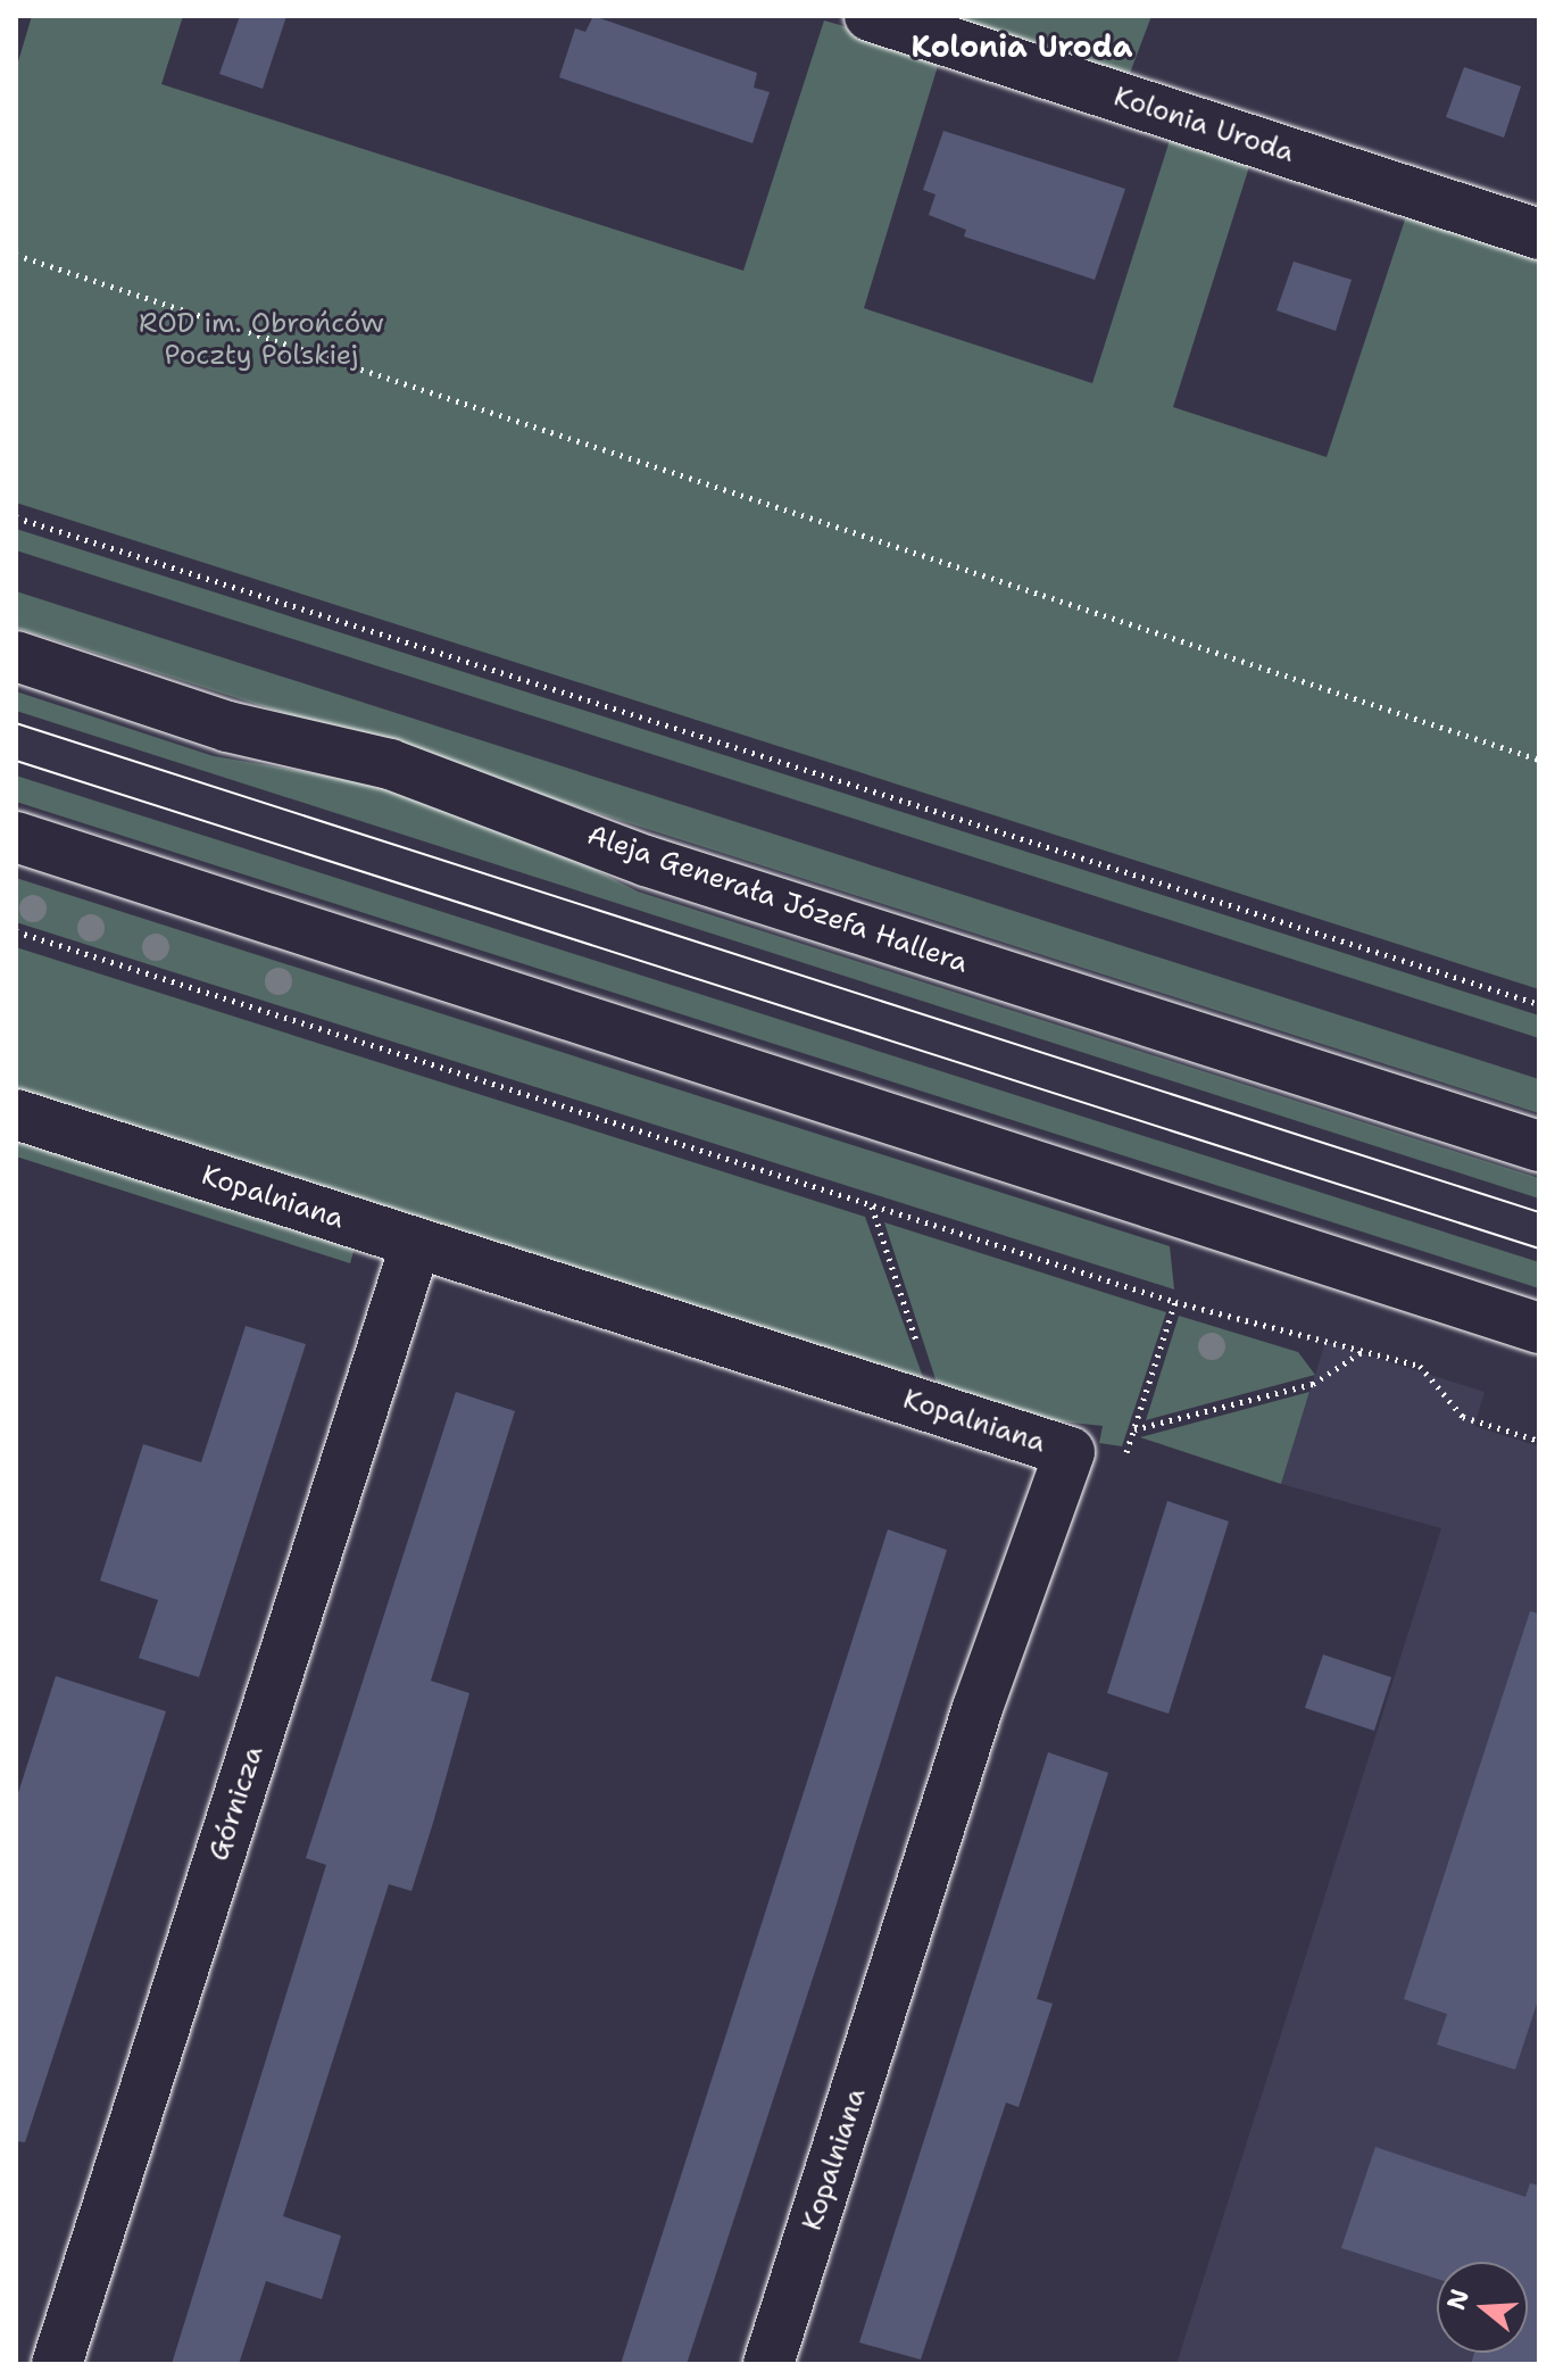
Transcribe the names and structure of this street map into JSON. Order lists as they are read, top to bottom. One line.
{"streets":{"street":["Kolonia Uroda","Aleja Generała Józefa Hallera","Kopalniana","Górnicza"]},"crossings":[["Kopalniana","Górnicza"]],"districts":["Kolonia Uroda"],"parks":["ROD im. Obrońców Poczty Polskiej"],"north":"left"}
